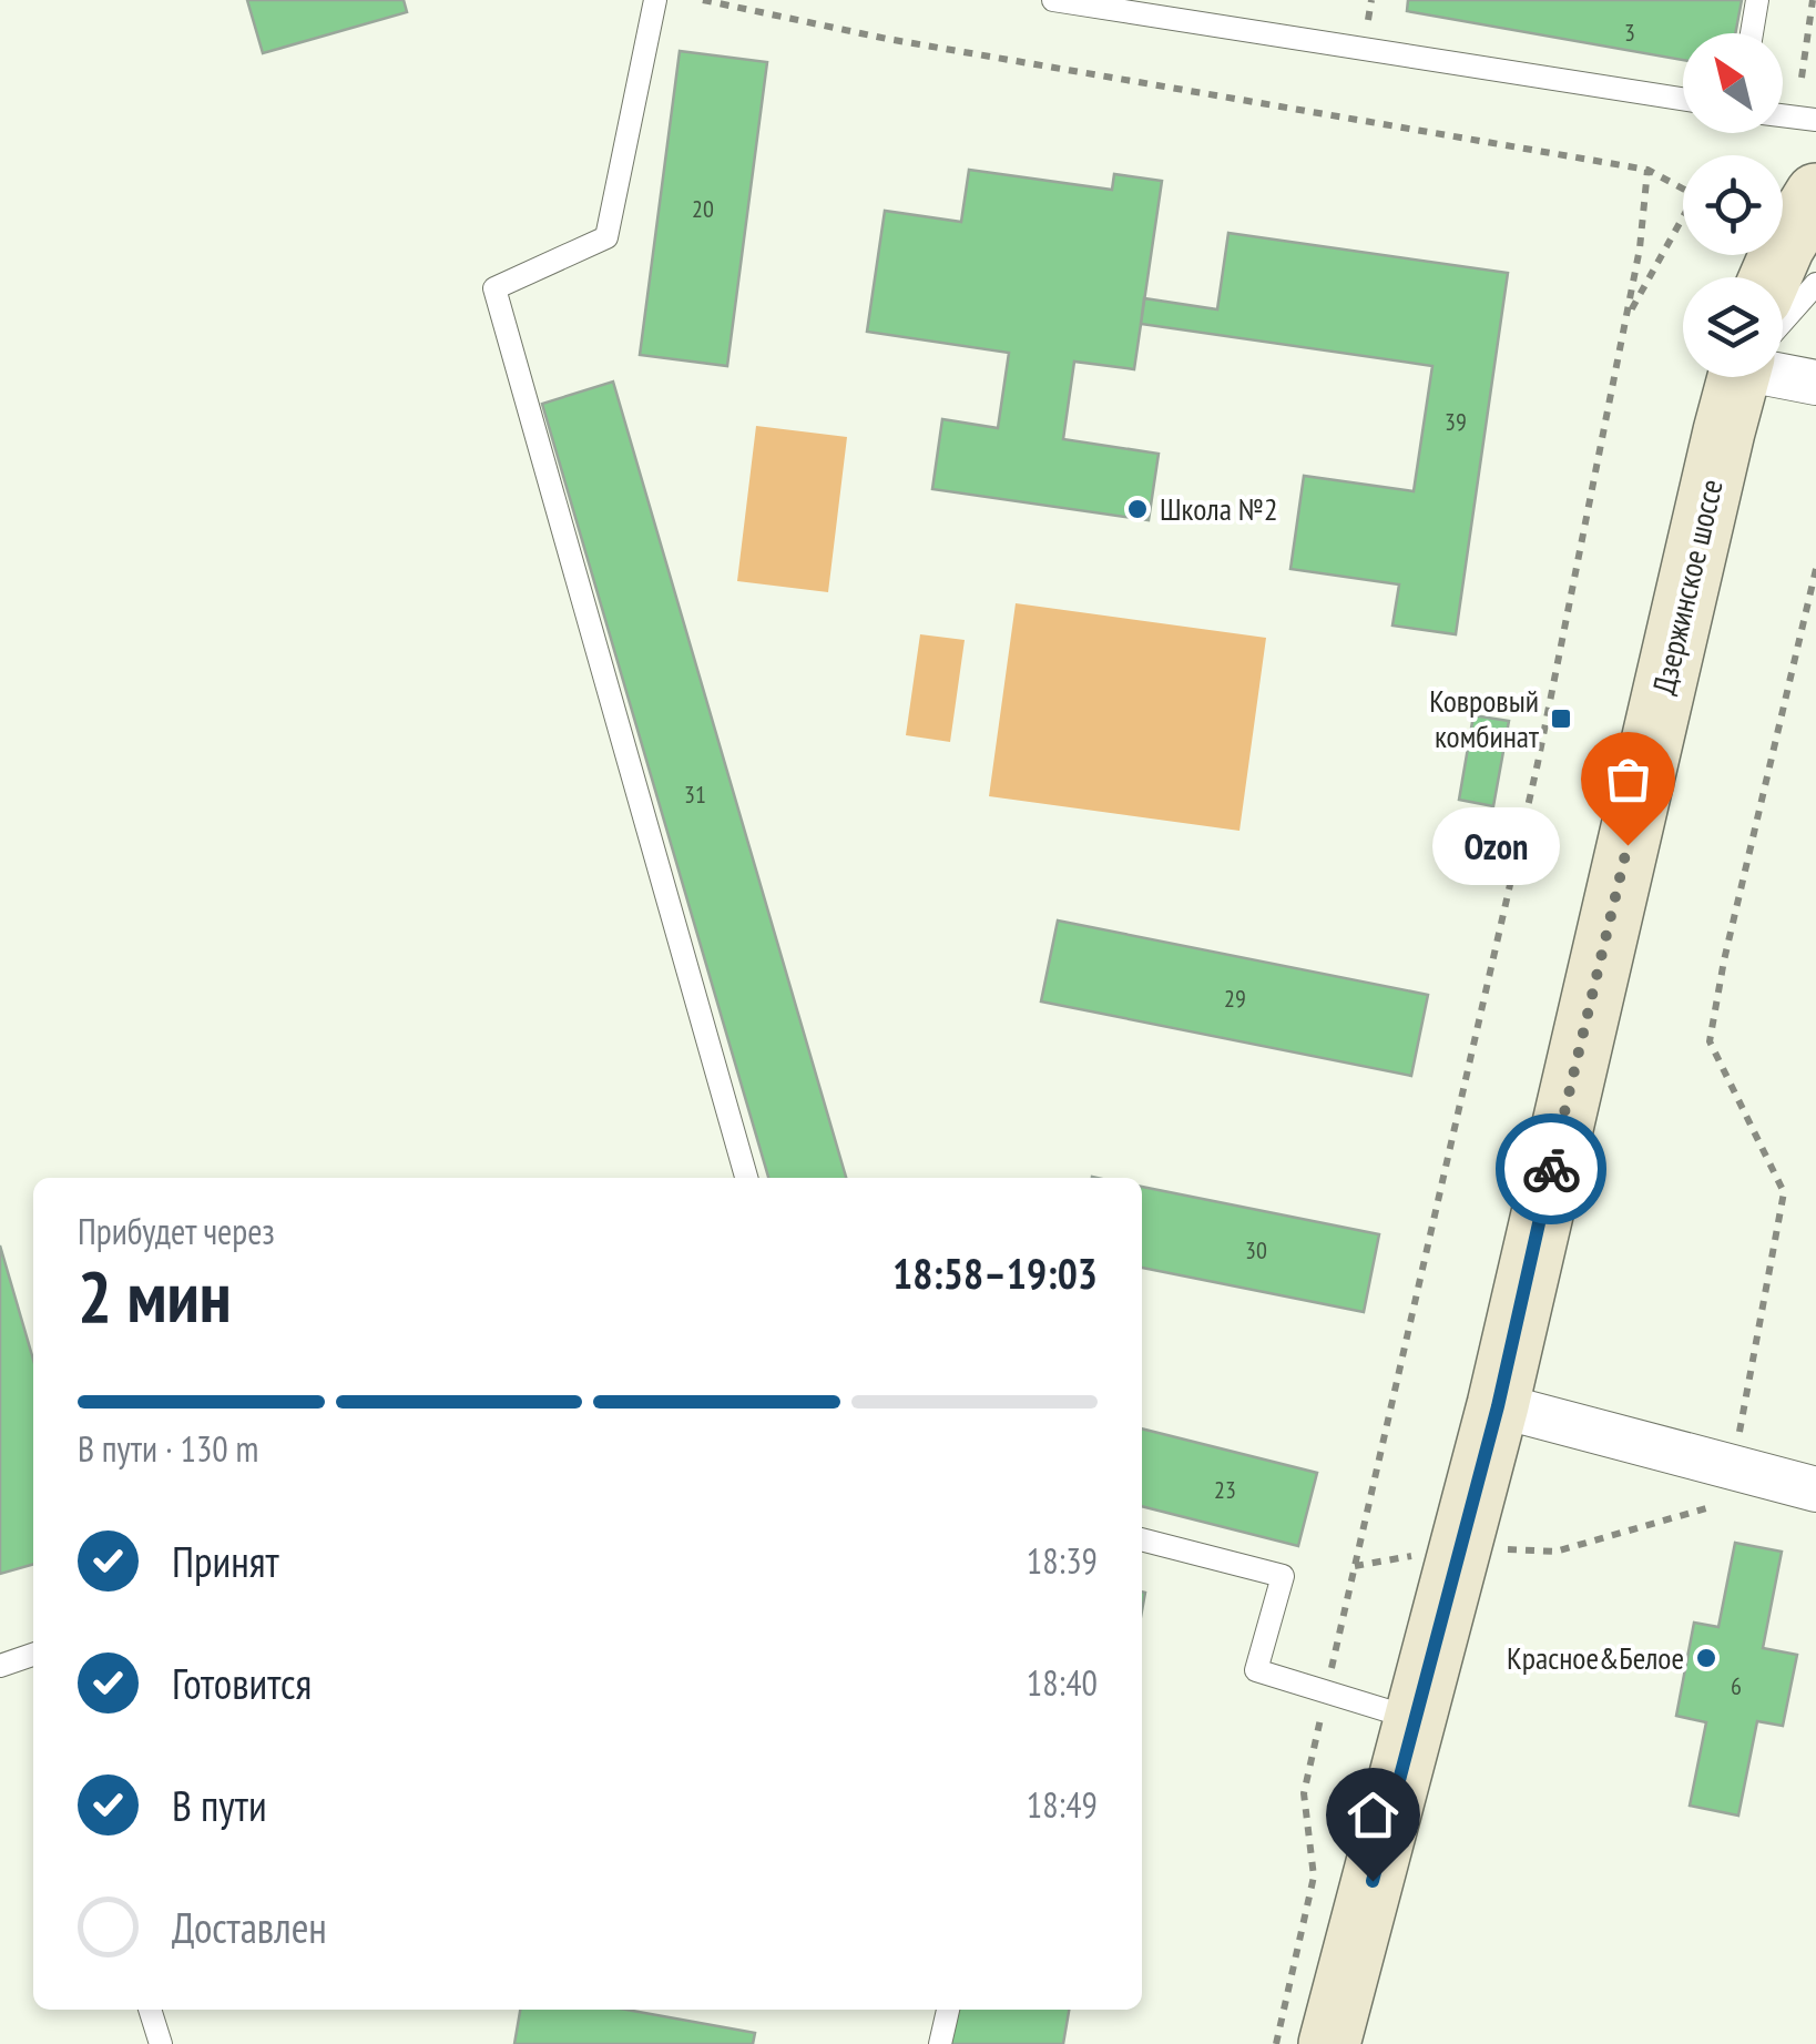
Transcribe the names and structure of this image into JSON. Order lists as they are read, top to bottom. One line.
{"streets":{"main road":["Дзержинское шоссе"]},"places":{"other":["Школа №2","Ozon","Красное&Белое"],"transit":["Ковровый комбинат"]},"house_numbers":["3","20","39","31","29","30","23","6"],"north":"top left","page":{"bubble":"Ozon","heading":["2 мин","Прибудет через","18:58–19:03"],"bar":"В пути · 130 m","list":[["Принят","18:39"],["Готовится","18:40"],["В пути","18:49"],"Доставлен"]}}
